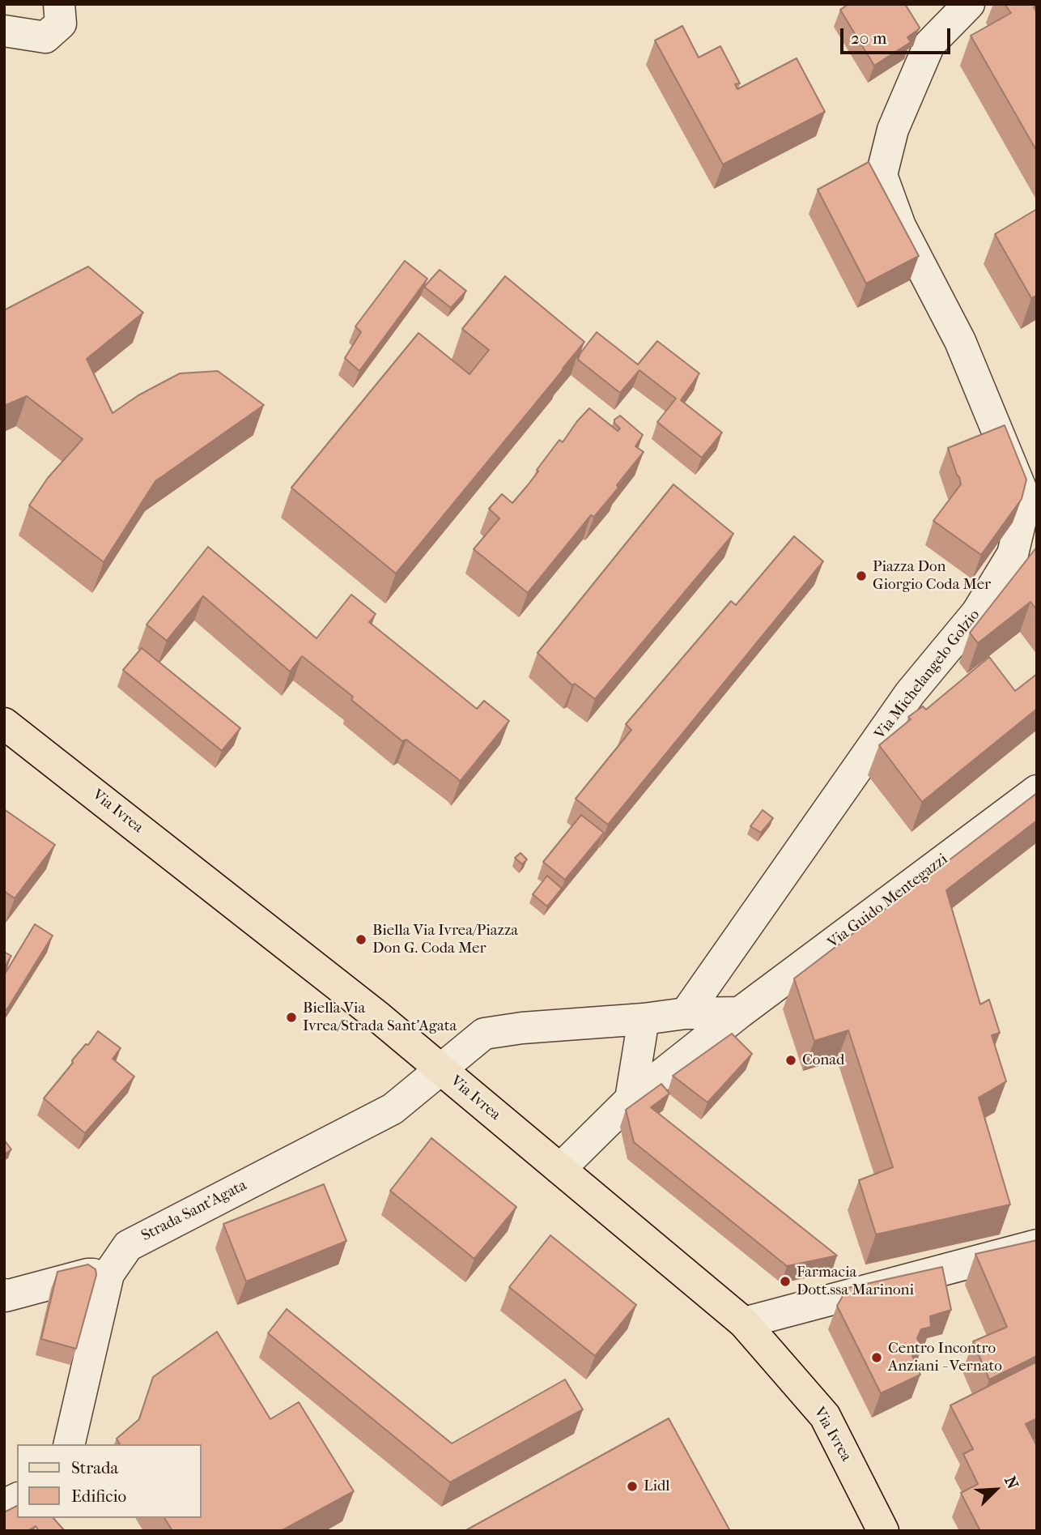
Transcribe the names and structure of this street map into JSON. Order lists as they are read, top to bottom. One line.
{"streets":{"main road":["Via Ivrea"],"street":["Via Michelangelo Golzio","Via Guido Mentegazzi","Strada Sant'Agata"]},"crossings":[["Via Ivrea","Via Guido Mentegazzi"],["Via Ivrea","Strada Sant'Agata"]],"places":["Piazza Don Giorgio Coda Mer","Biella Via Ivrea/Piazza Don G. Coda Mer","Biella Via Ivrea/Strada Sant'Agata","Conad","Farmacia Dott.ssa Marinoni","Centro Incontro Anziani - Vernato","Lidl"],"legend":["Strada","Edificio"],"scale_bar":"20 m","north":"top right"}
